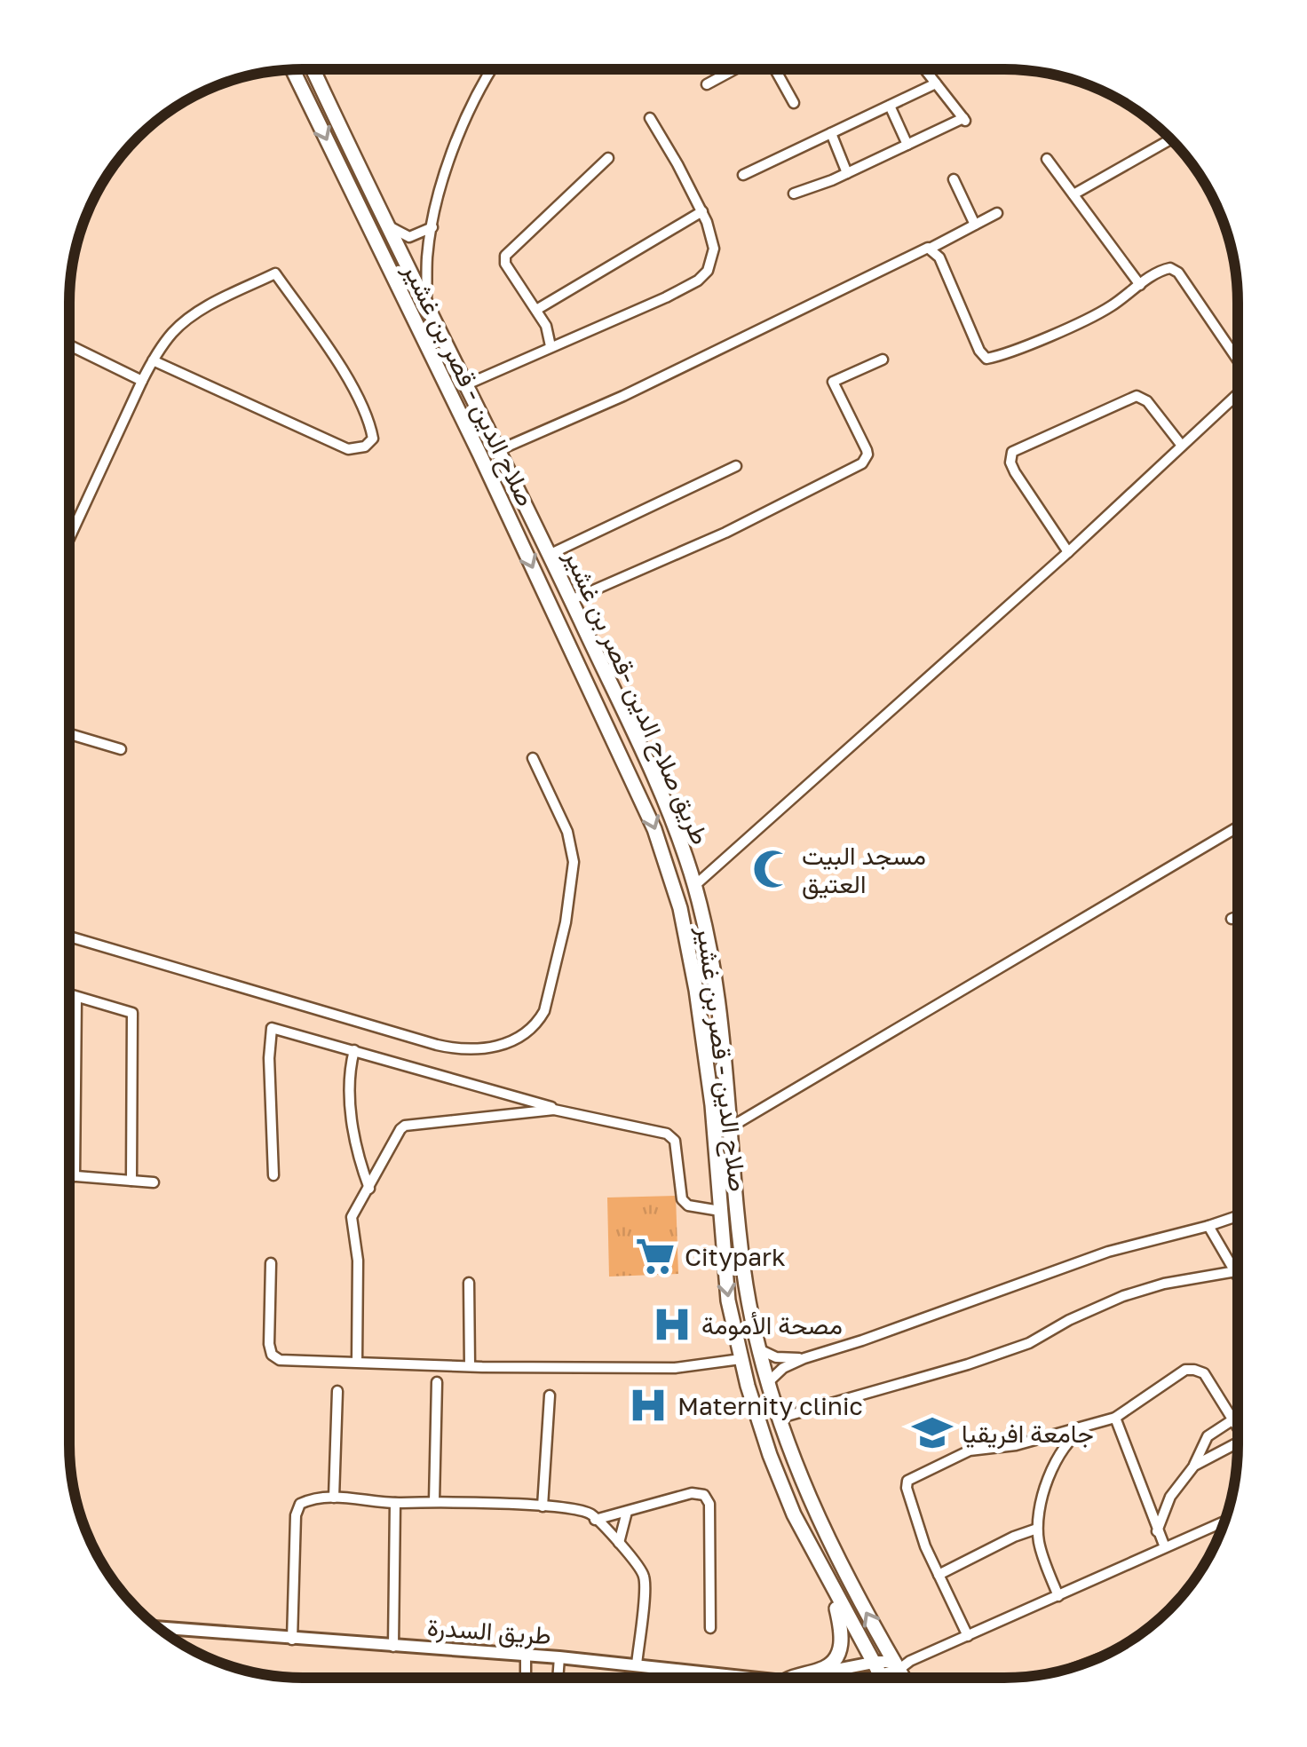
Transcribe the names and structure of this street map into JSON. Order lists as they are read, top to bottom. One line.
{"streets":{"highway":["صلاح الدين - قصر بن غشير","طريق صلاح الدين -قصر بن غشير"],"main road":["طريق السدرة"]},"crossings":[["صلاح الدين - قصر بن غشير","طريق السدرة"],["طريق صلاح الدين -قصر بن غشير","طريق السدرة"]],"one_way":["صلاح الدين - قصر بن غشير"],"places":{"mosque":["مسجد البيت العتيق"],"supermarket":["Citypark"],"hospital":["مصحة الأمومة","Maternity clinic"],"school or university":["جامعة افريقيا"]}}
